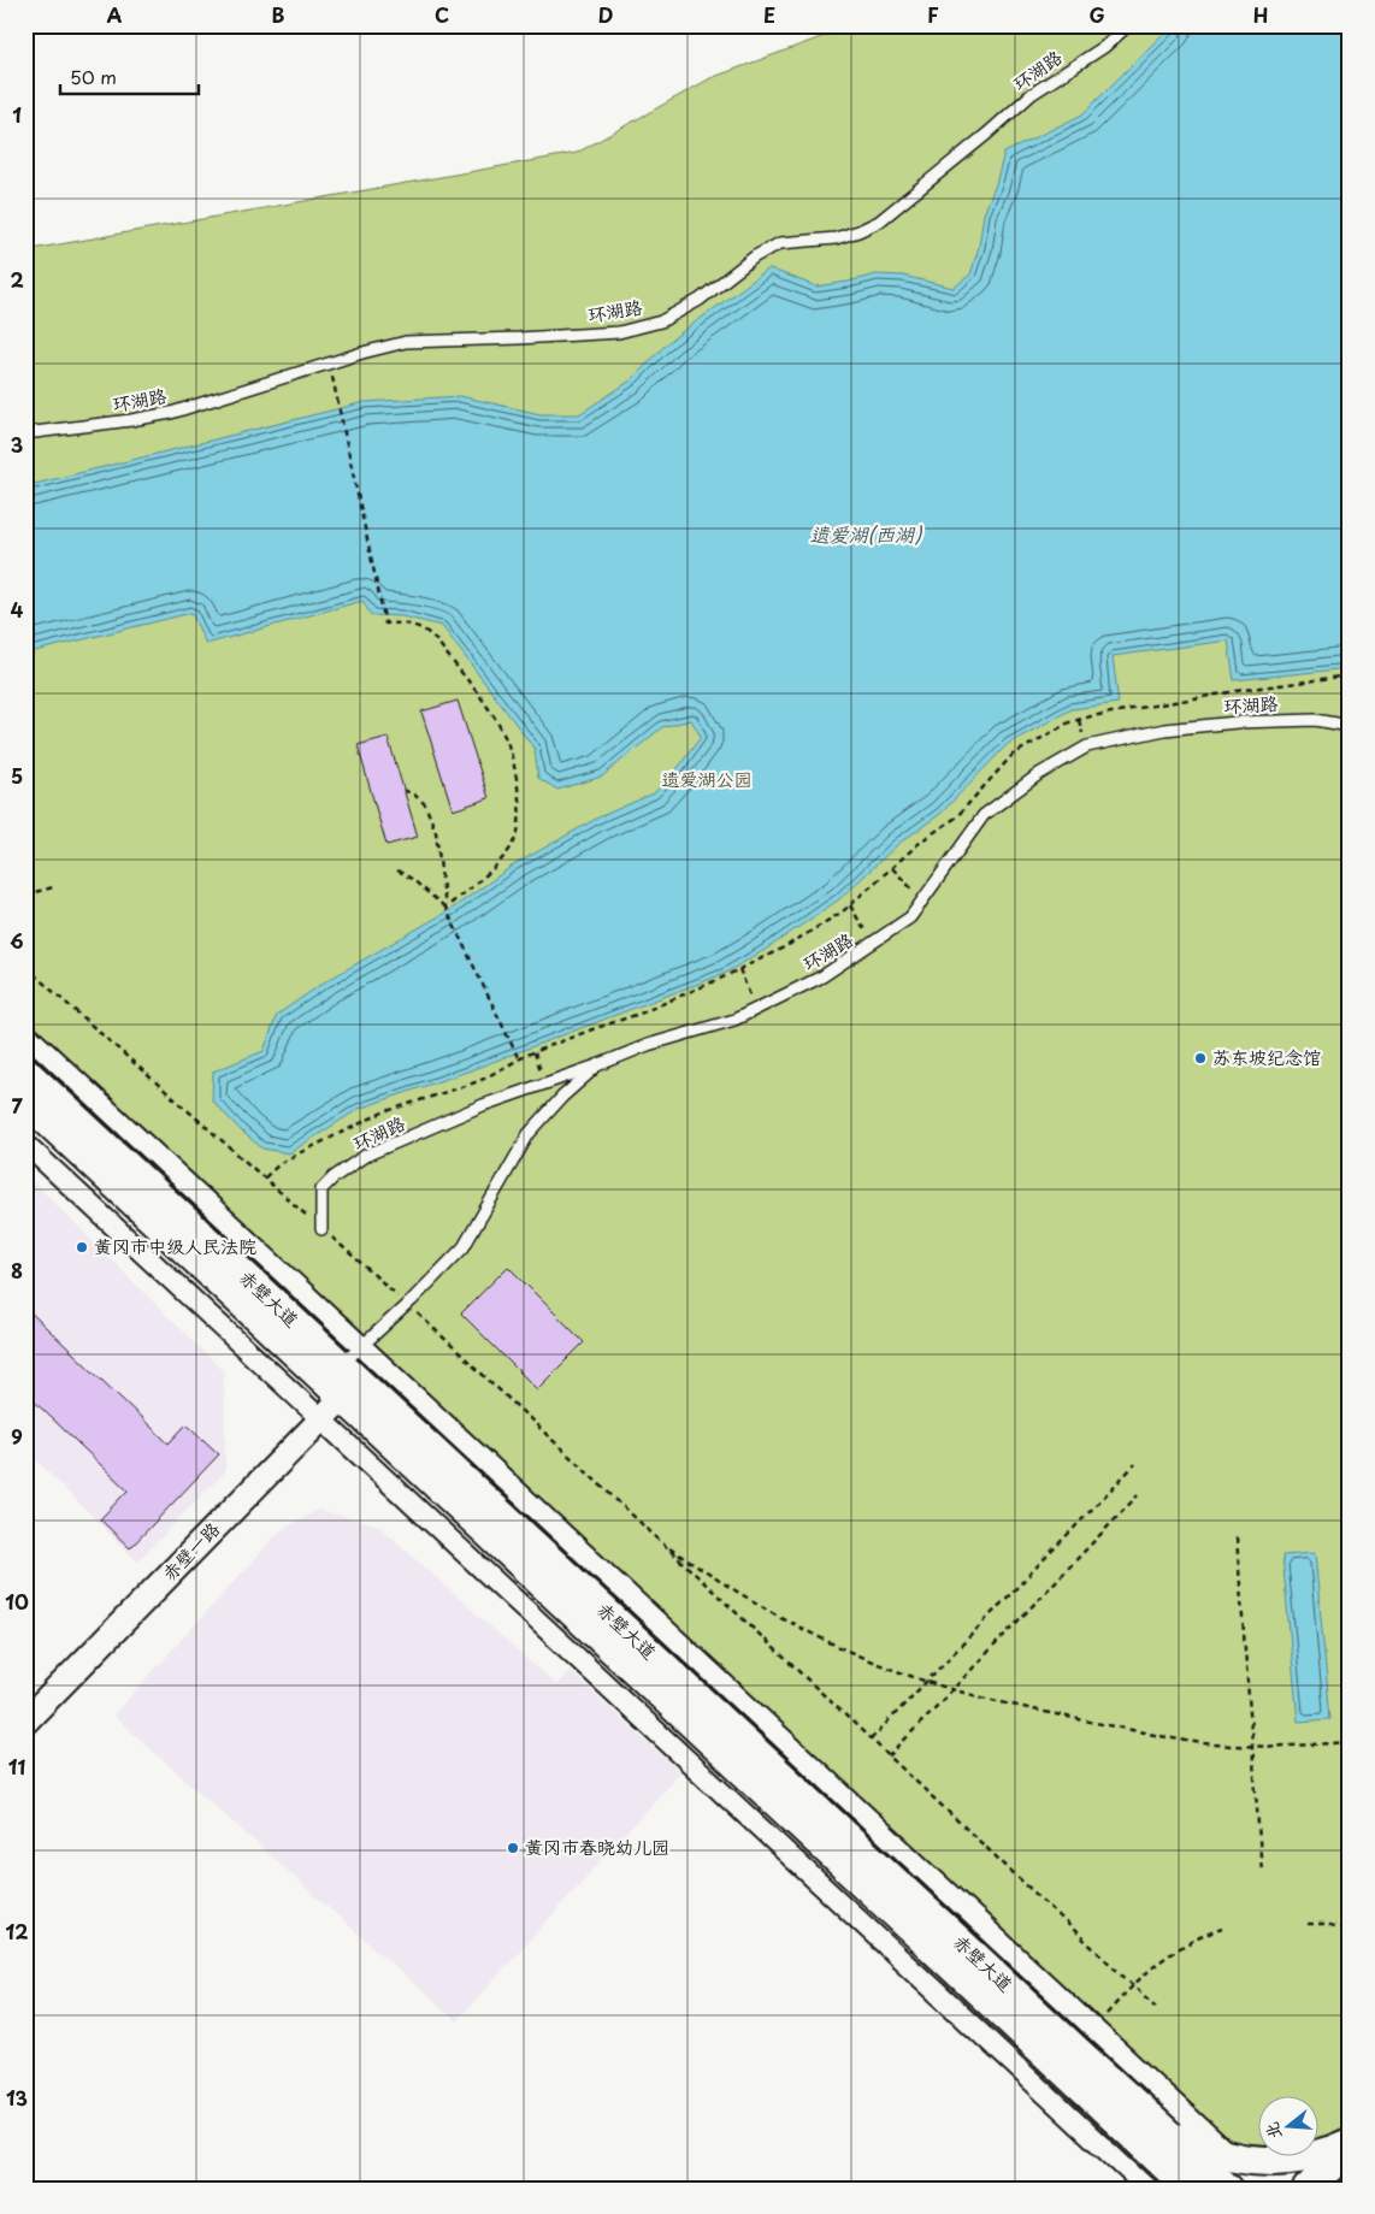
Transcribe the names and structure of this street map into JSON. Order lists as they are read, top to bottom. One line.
{"streets":{"main road":["赤壁大道"],"street":["赤壁一路"],"lane":["环湖路"]},"crossings":[["赤壁大道","赤壁一路"]],"water":["遗爱湖(西湖)"],"parks":["遗爱湖公园"],"places":["苏东坡纪念馆","黄冈市中级人民法院","黄冈市春晓幼儿园"],"scale_bar":"50 m","north":"left","grid":{"columns":["A","B","C","D","E","F","G","H"],"rows":["1","2","3","4","5","6","7","8","9","10","11","12","13"]}}
